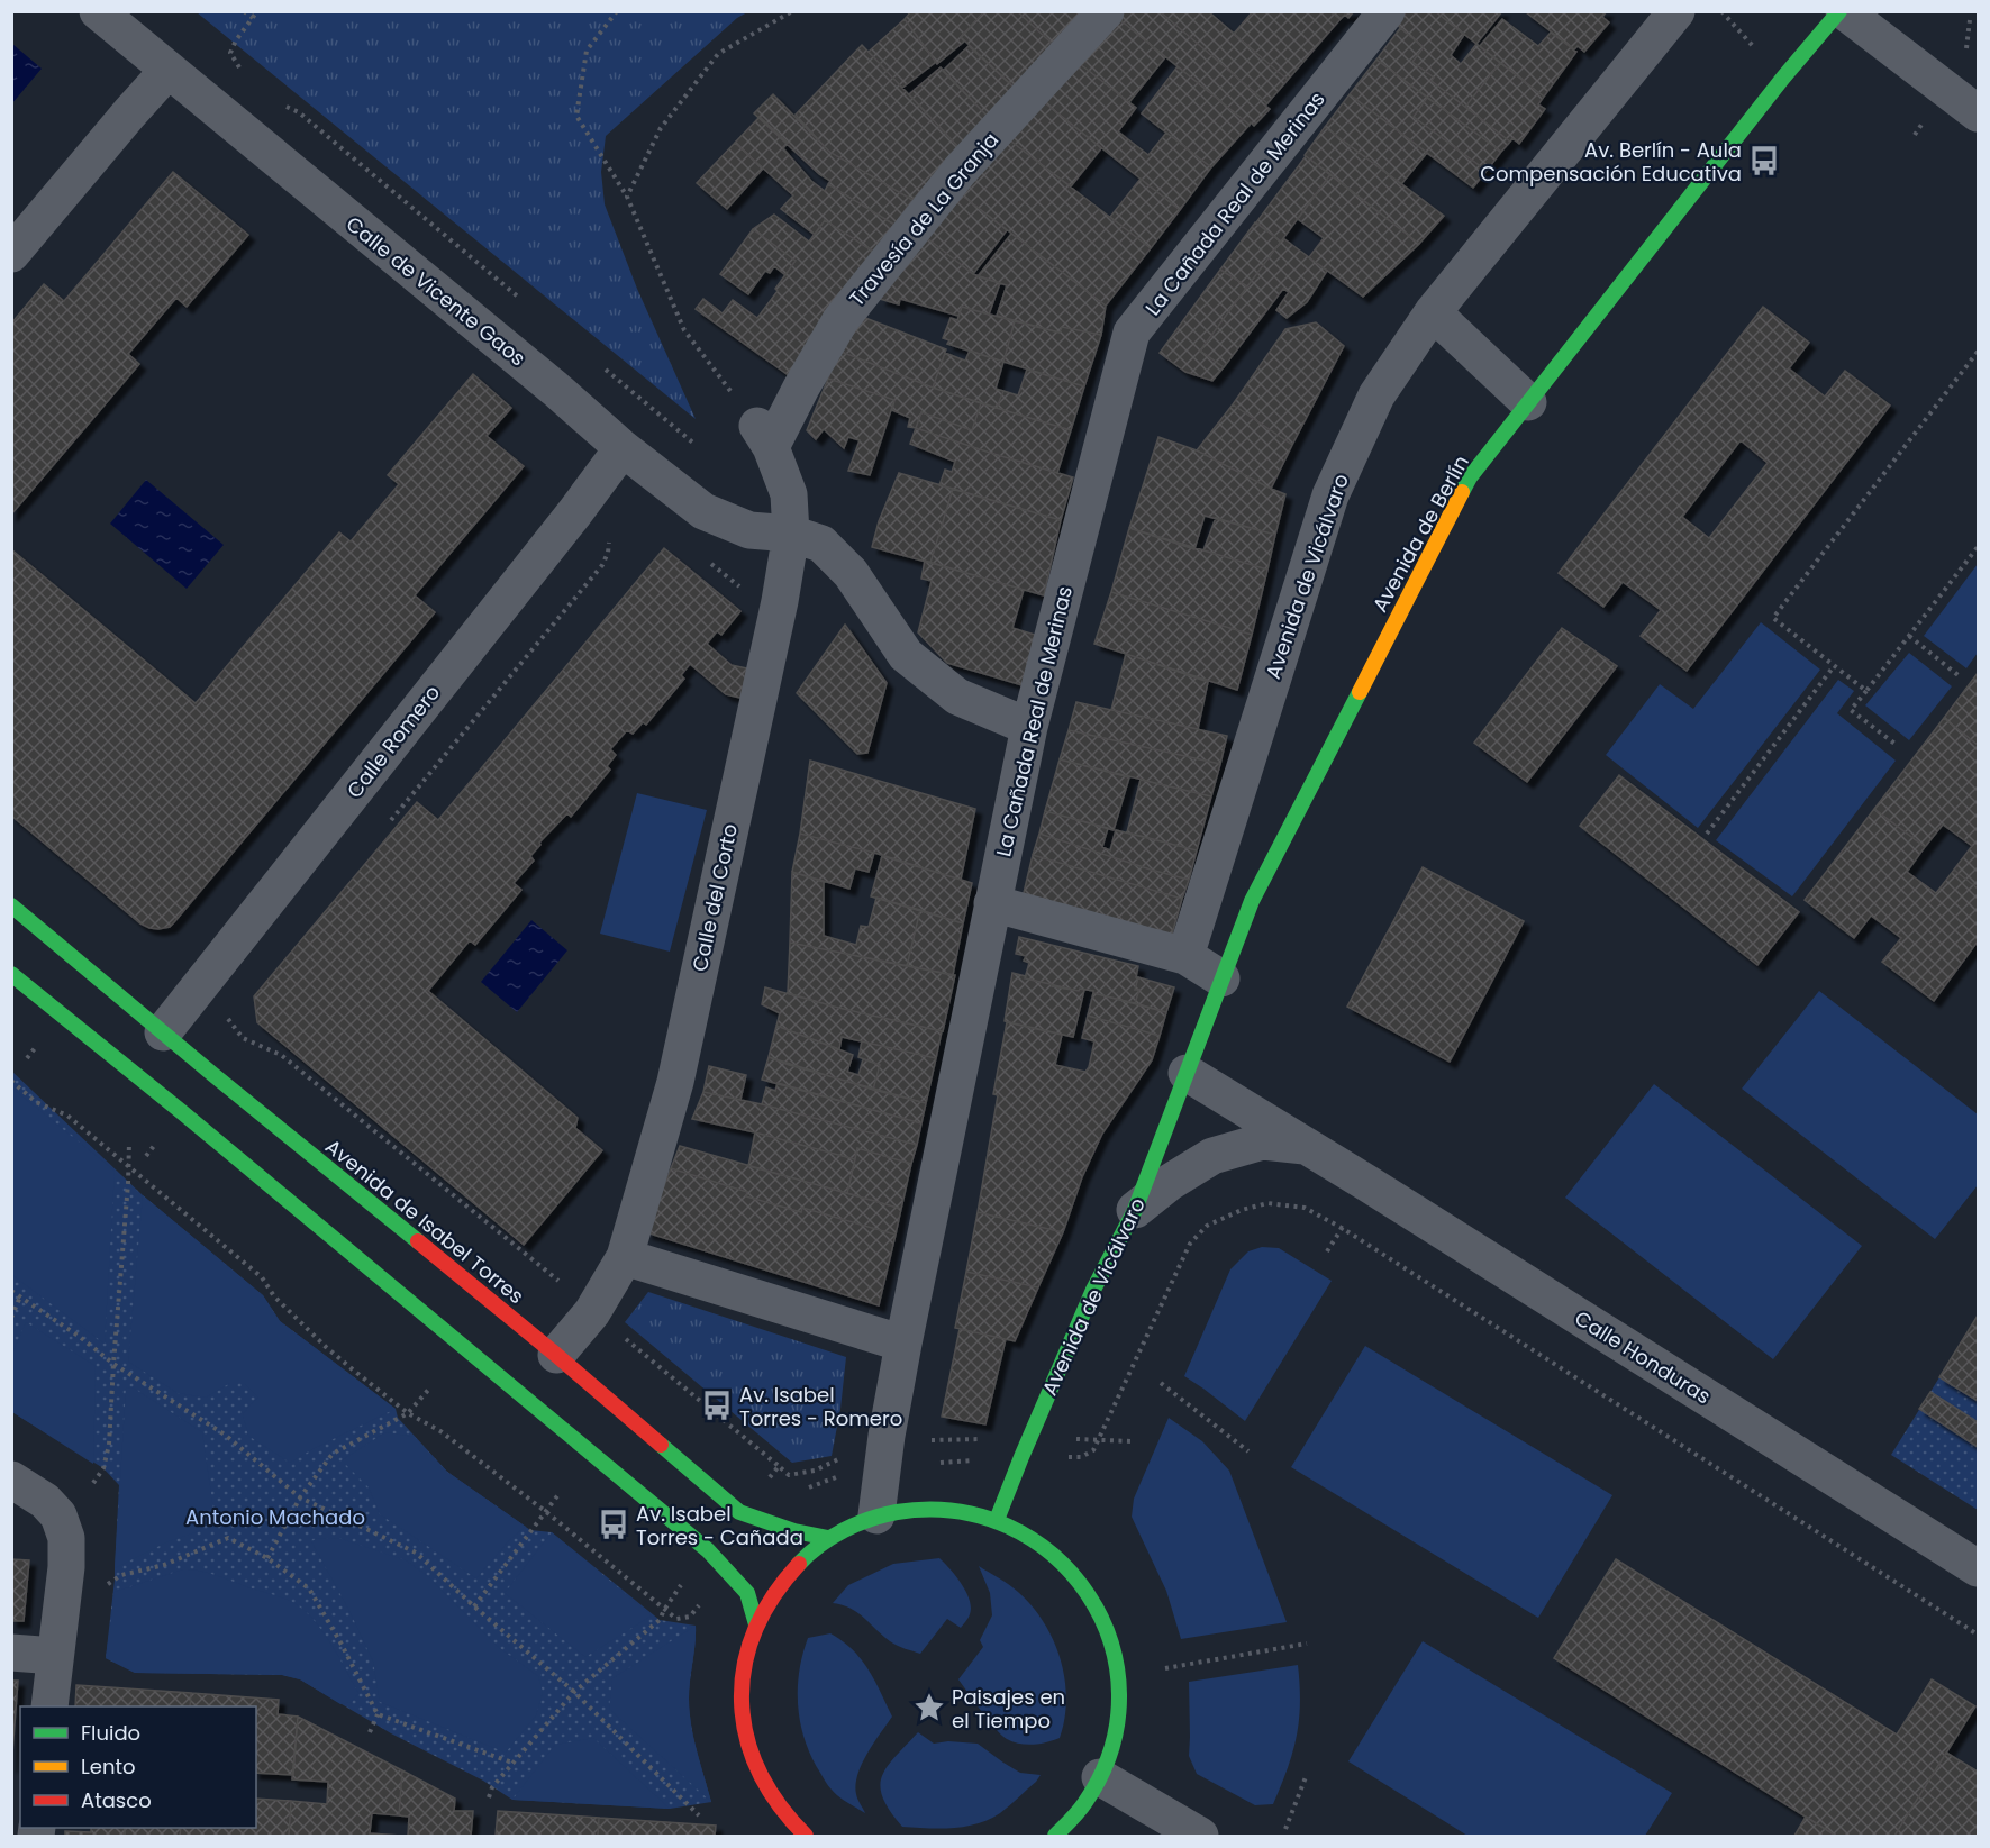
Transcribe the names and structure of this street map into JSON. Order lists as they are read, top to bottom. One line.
{"streets":{"street":["La Cañada Real de Merinas","Travesía de La Granja","Calle de Vicente Gaos","Avenida de Berlín","Avenida de Vicálvaro","Calle Romero","Calle del Corto","Avenida de Isabel Torres","Calle Honduras"]},"crossings":[["La Cañada Real de Merinas","Calle de Vicente Gaos"],["Travesía de La Granja","Calle del Corto"],["Calle de Vicente Gaos","Calle Romero"],["Calle de Vicente Gaos","Calle del Corto"],["Avenida de Berlín","Avenida de Vicálvaro"],["Avenida de Berlín","Calle Honduras"],["Avenida de Vicálvaro","Calle Honduras"],["Calle Romero","Avenida de Isabel Torres"],["Calle del Corto","Avenida de Isabel Torres"]],"parks":["Antonio Machado"],"places":{"bus stop":["Av. Berlín - Aula Compensación Educativa","Av. Isabel Torres - Romero","Av. Isabel Torres - Cañada"],"place":["Paisajes en el Tiempo"]},"legend":["Fluido","Lento","Atasco"]}
